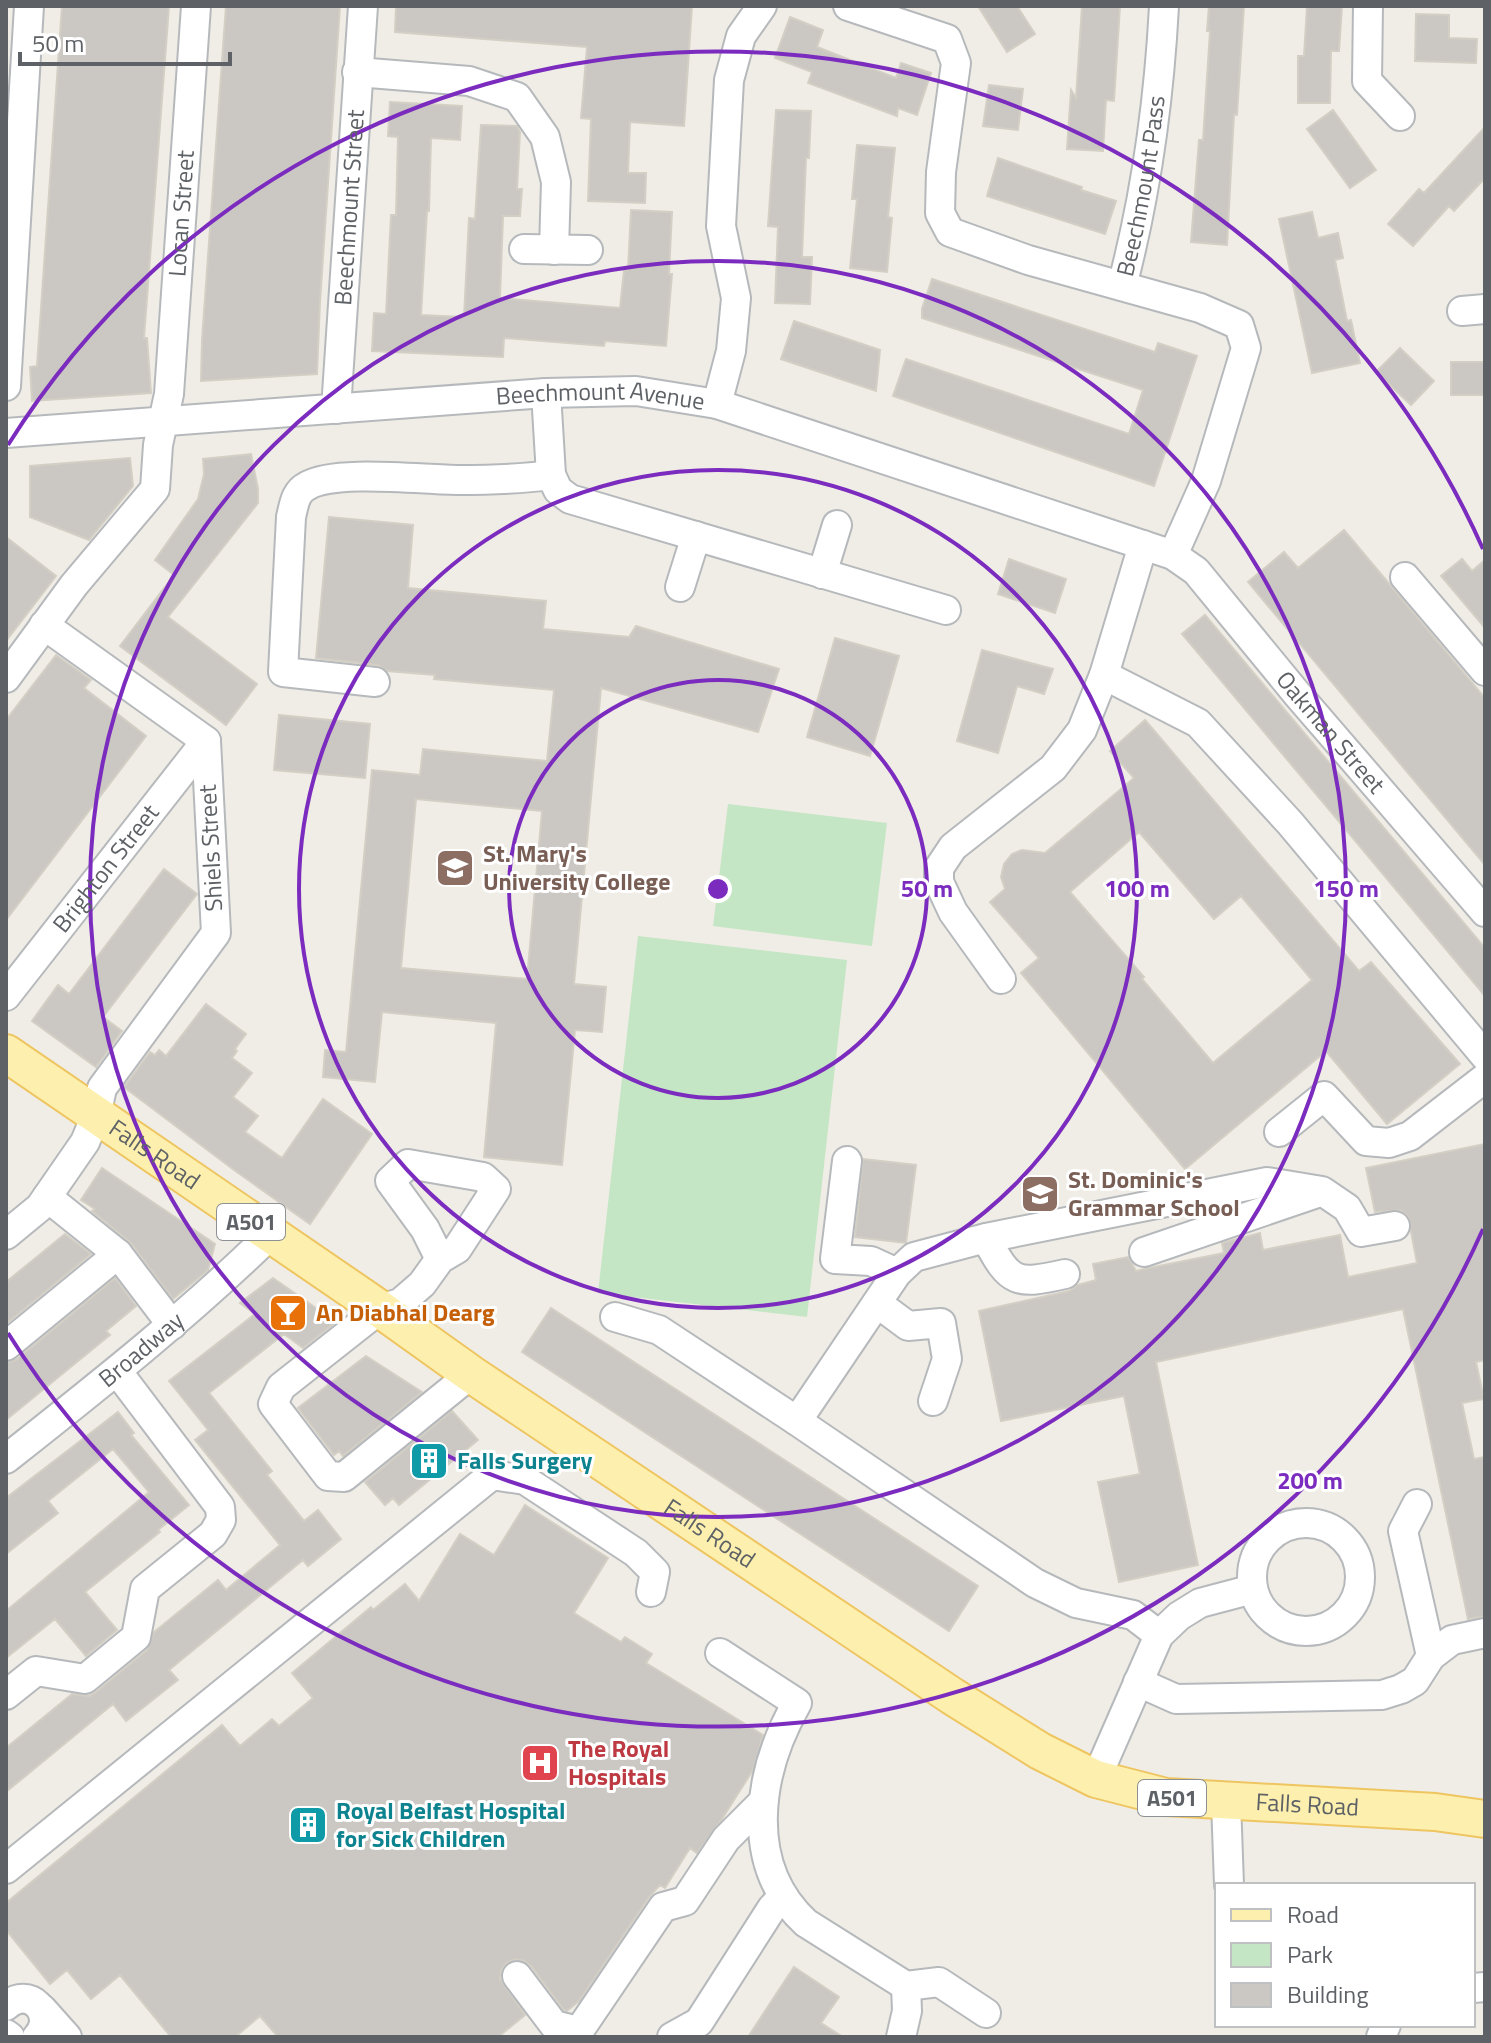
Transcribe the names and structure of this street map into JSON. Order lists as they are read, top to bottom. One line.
{"streets":{"main road":["Falls Road","A501"],"street":["Beechmount Pass","Beechmount Street","Locan Street","Beechmount Avenue","Oakman Street","Shiels Street","Brighton Street","Broadway"]},"crossings":[["Beechmount Pass","Beechmount Avenue"],["Beechmount Pass","Oakman Street"],["Beechmount Street","Beechmount Avenue"],["Locan Street","Beechmount Avenue"],["Beechmount Avenue","Oakman Street"],["Shiels Street","Brighton Street"],["Shiels Street","Falls Road"],["Falls Road","Broadway"]],"places":{"school or university":["St. Mary's University College","St. Dominic's Grammar School"],"bar":["An Diabhal Dearg"],"building":["Falls Surgery","Royal Belfast Hospital for Sick Children"],"hospital":["The Royal Hospitals"]},"legend":["Road","Park","Building"],"scale_bar":"50 m","rings":["50 m","100 m","150 m","200 m"]}
